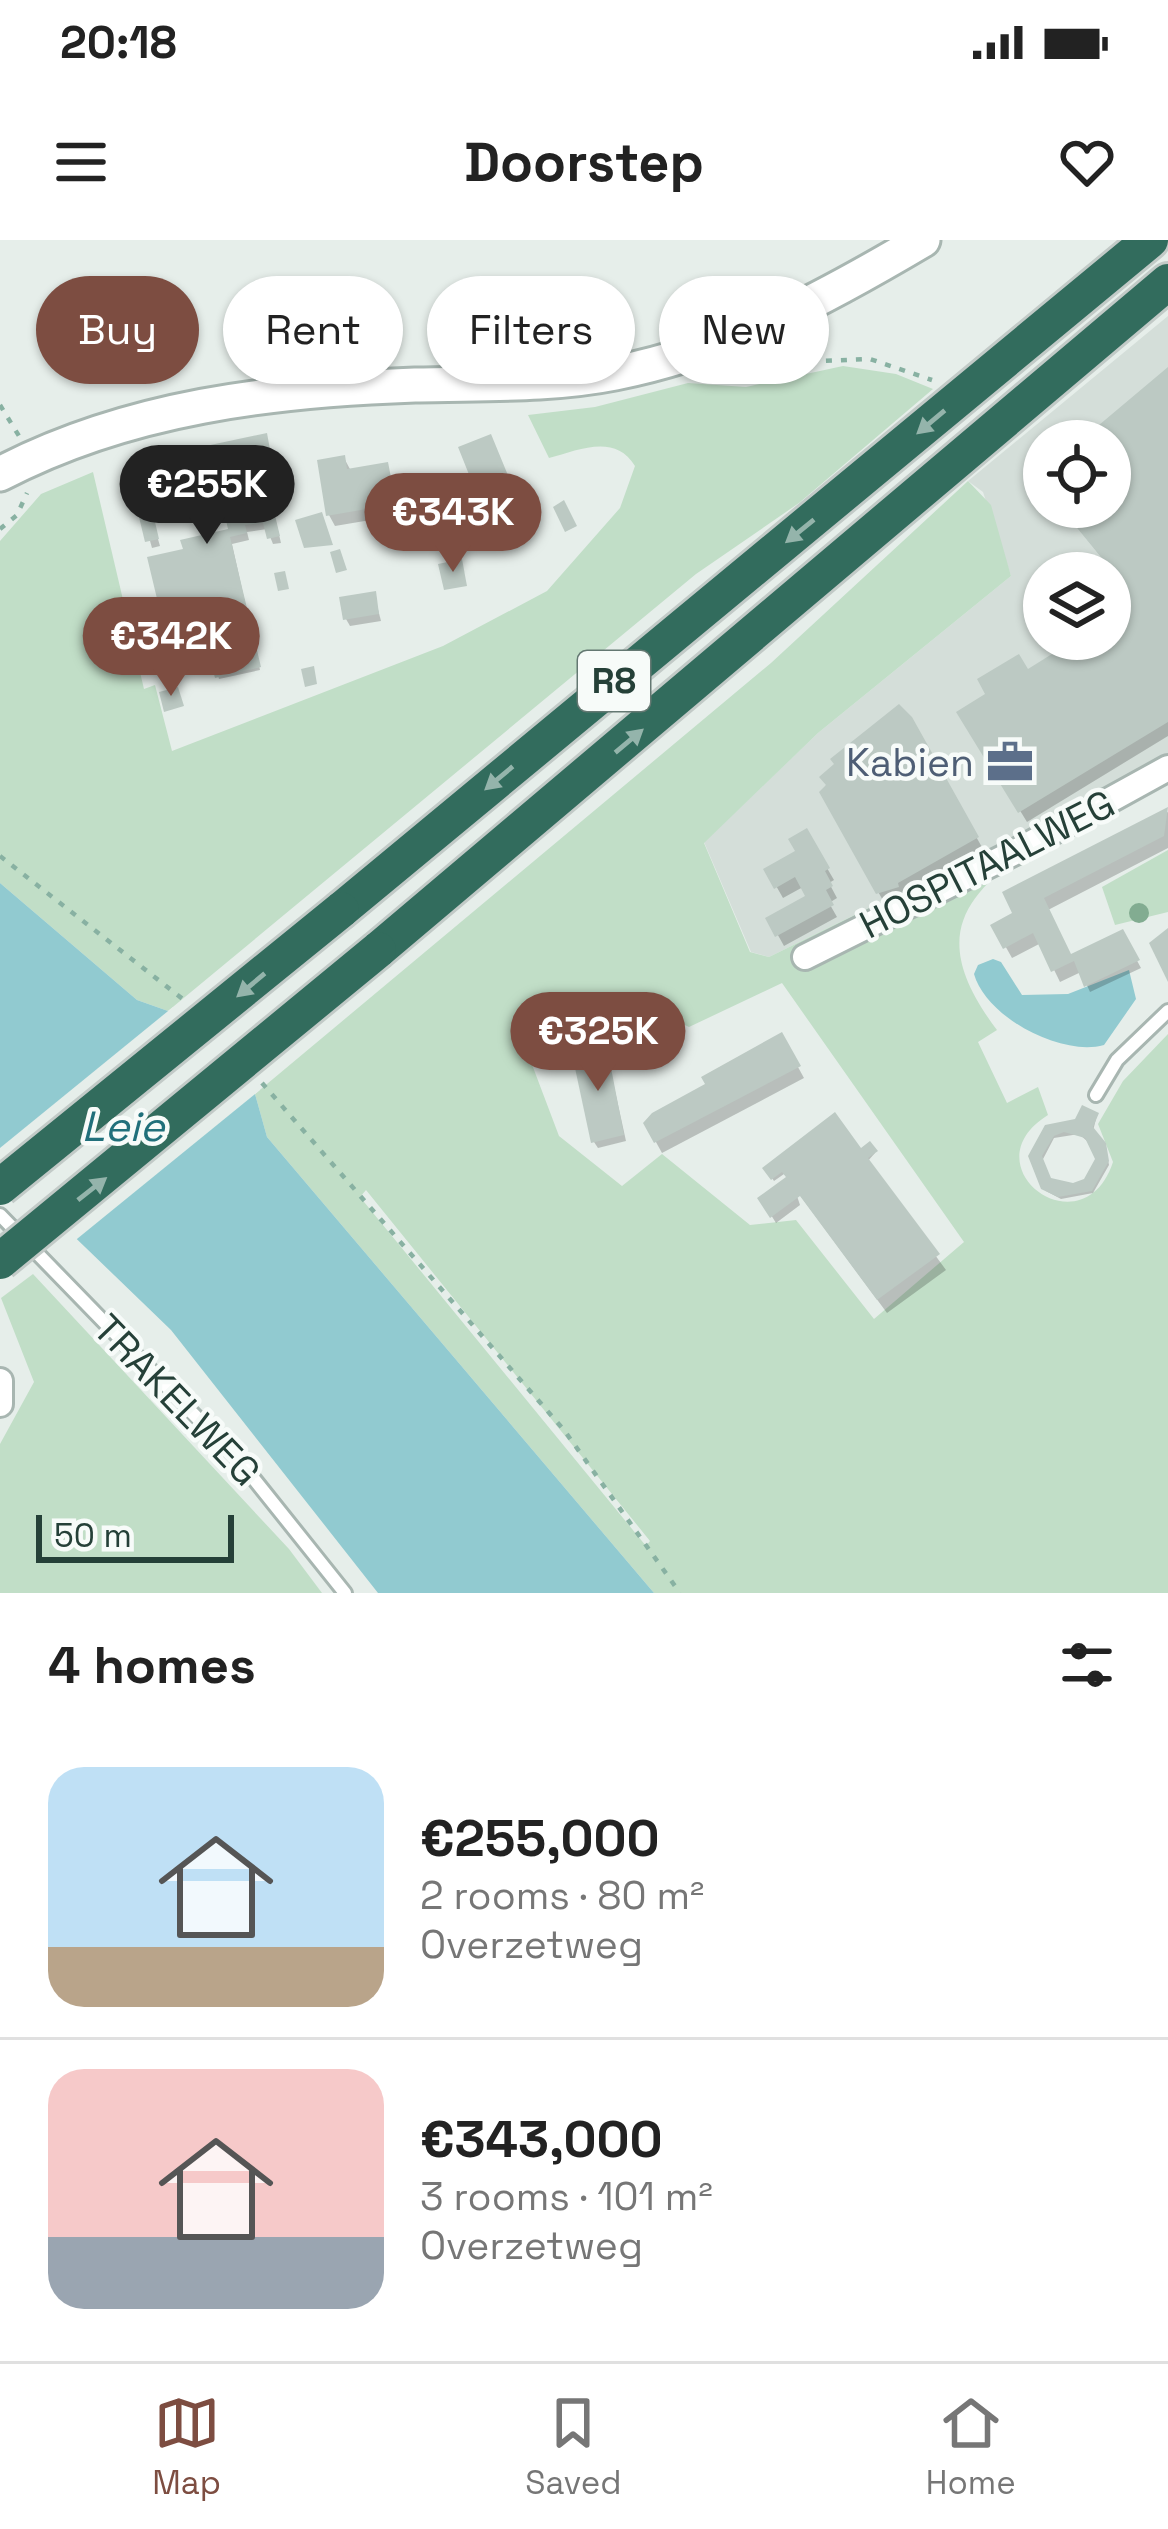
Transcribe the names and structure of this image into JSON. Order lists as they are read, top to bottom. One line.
{"streets":{"highway":["R8"],"street":["HOSPITAALWEG"],"lane":["TRAKELWEG"]},"crossings":[["R8","TRAKELWEG"]],"water":["Leie"],"places":{"office":["Kabien"]},"scale_bar":"50 m","page":{"status":"20:18","header":"Doorstep","chip":["Buy","Rent","Filters","New"],"price":["€255K","€343K","€342K","€325K"],"scale":"50 m","heading":"4 homes","list":[{"name":"€255,000","note":"2 rooms · 80 m² · Overzetweg"},{"name":"€343,000","note":"3 rooms · 101 m² · Overzetweg"}],"tabs":["Map","Saved","Home"]}}
